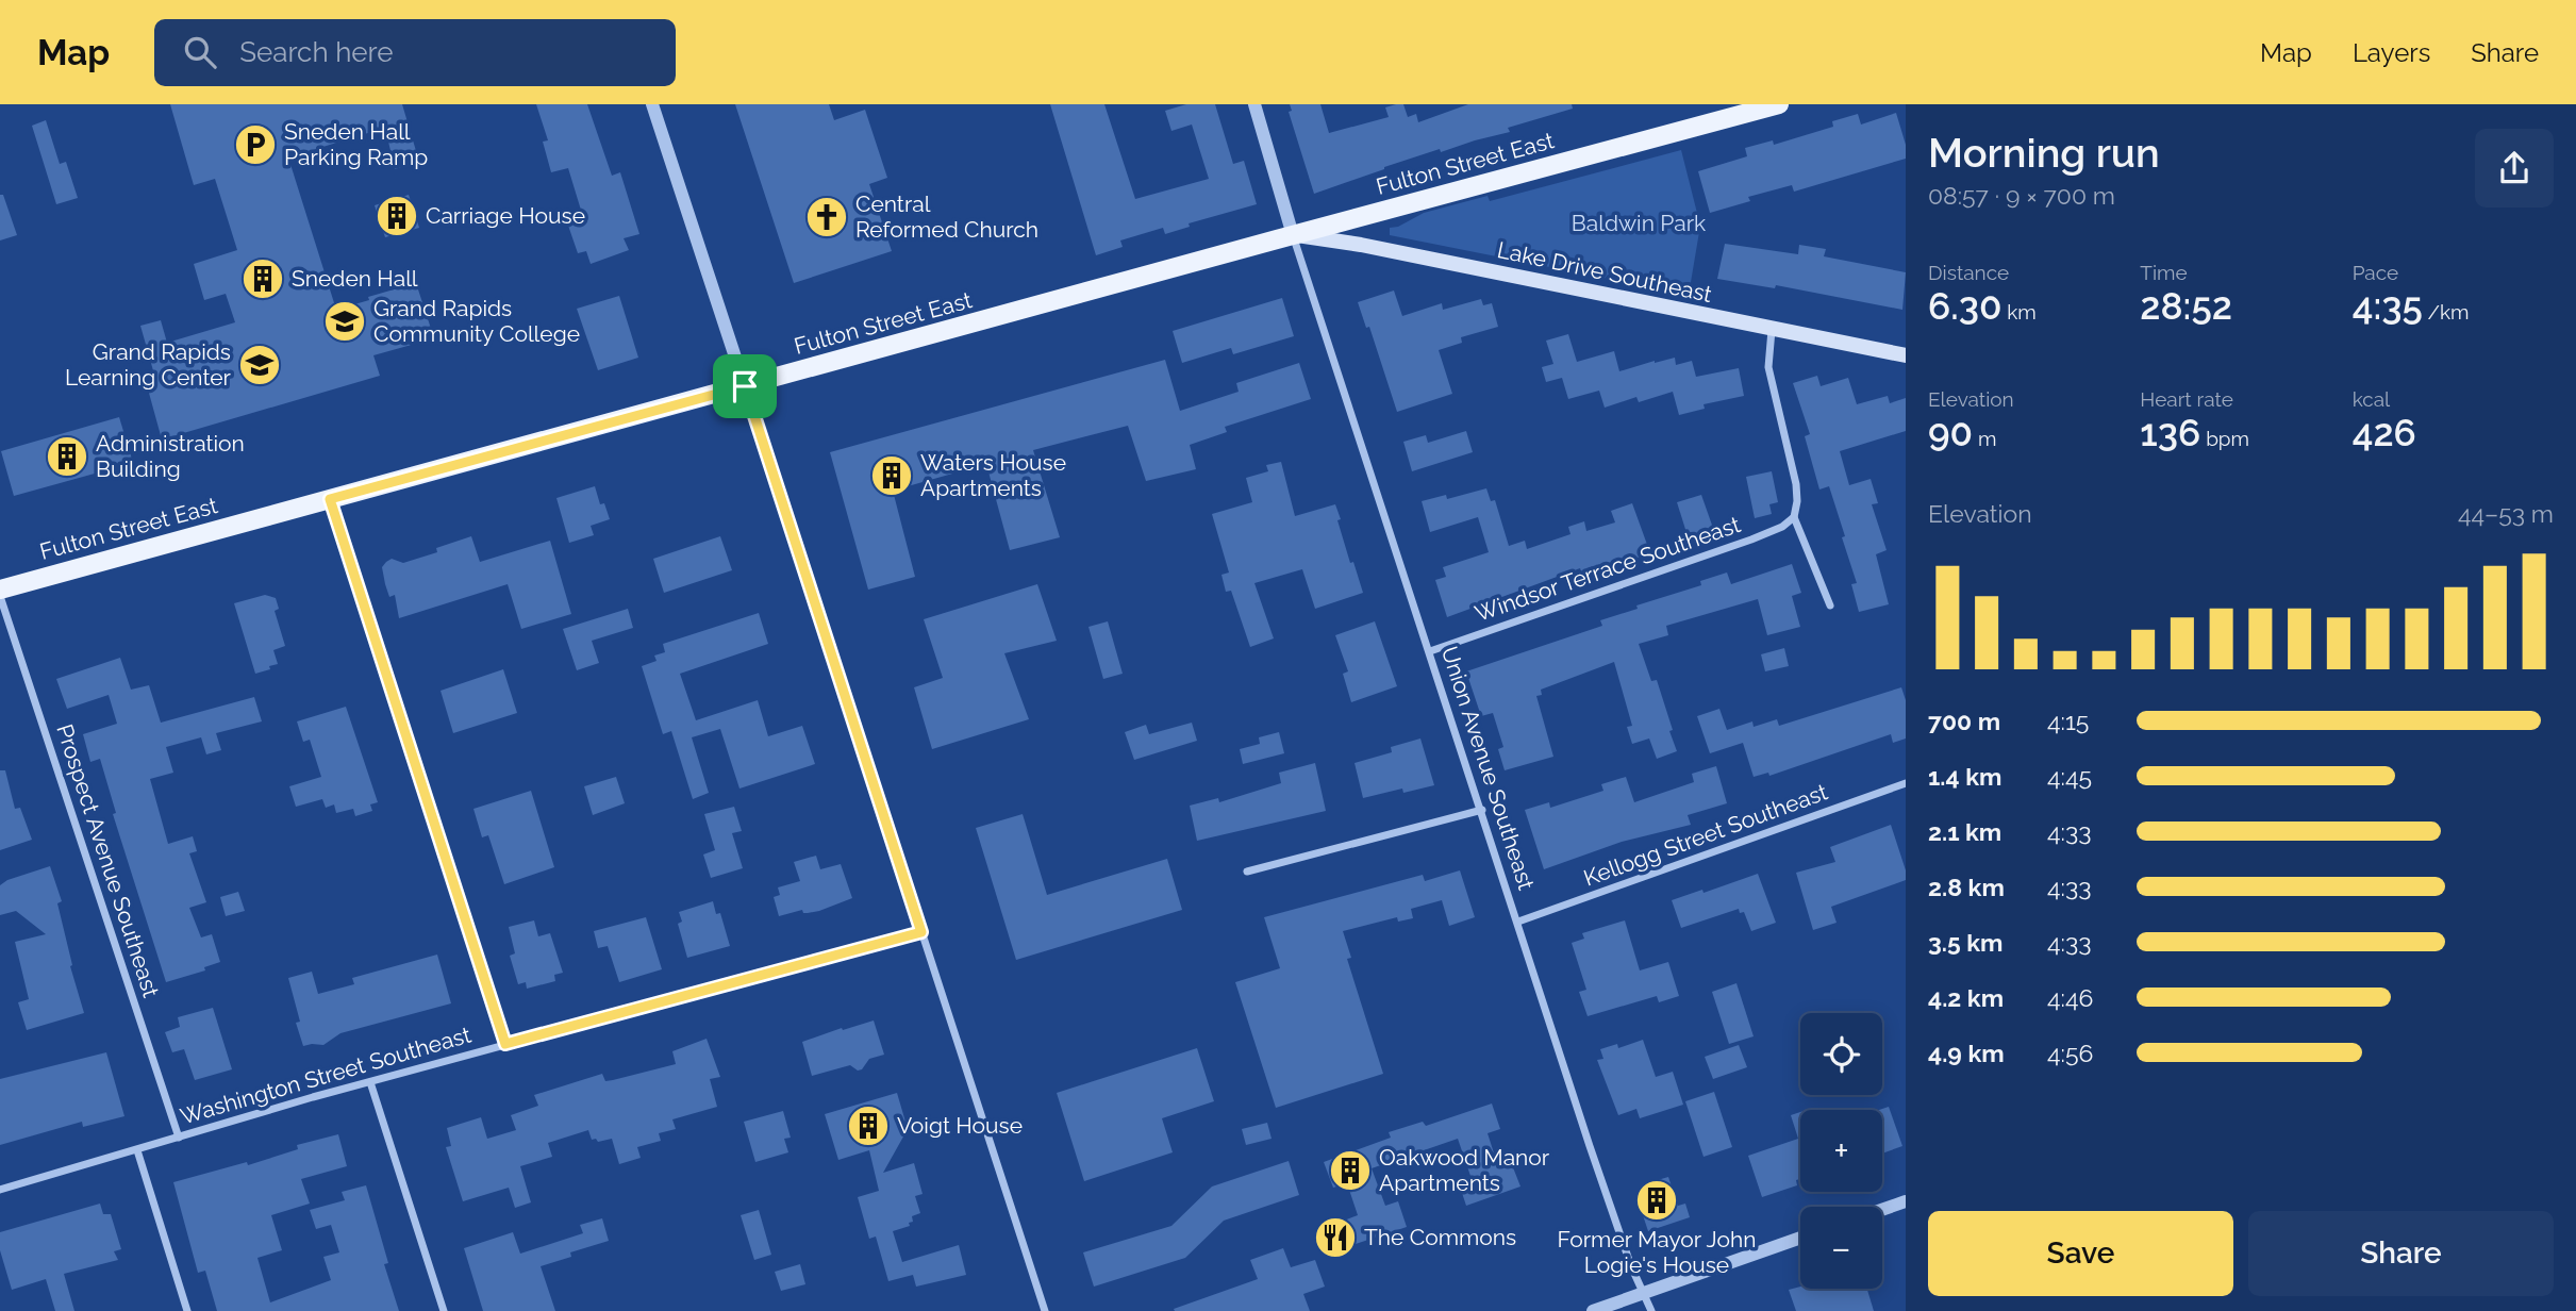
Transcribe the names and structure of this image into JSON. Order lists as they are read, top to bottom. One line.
{"streets":{"main road":["Fulton Street East","Lake Drive Southeast"],"street":["Windsor Terrace Southeast","Union Avenue Southeast","Kellogg Street Southeast","Prospect Avenue Southeast","Washington Street Southeast"]},"crossings":[["Fulton Street East","Lake Drive Southeast"],["Fulton Street East","Union Avenue Southeast"],["Lake Drive Southeast","Union Avenue Southeast"],["Windsor Terrace Southeast","Union Avenue Southeast"],["Union Avenue Southeast","Kellogg Street Southeast"],["Prospect Avenue Southeast","Washington Street Southeast"]],"parks":["Baldwin Park"],"places":{"parking":["Sneden Hall Parking Ramp"],"building":["Carriage House","Sneden Hall","Administration Building","Waters House Apartments","Voigt House","Oakwood Manor Apartments","Former Mayor John Logie's House"],"church":["Central Reformed Church"],"school or university":["Grand Rapids Community College","Grand Rapids Learning Center"],"restaurant":["The Commons"]},"page":{"header":"Map","search":"Search here","nav":["Map","Layers","Share"],"heading":["Morning run","08:57 · 9 × 700 m"],"stats":[["Distance","6.30 km"],["Time","28:52"],["Pace","4:35 /km"],["Elevation","90 m"],["Heart rate","136 bpm"],["kcal","426"]],"chart":["Elevation","44–53 m"],"list":[{"name":"700 m","note":"4:15"},{"name":"1.4 km","note":"4:45"},{"name":"2.1 km","note":"4:33"},{"name":"2.8 km","note":"4:33"},{"name":"3.5 km","note":"4:33"},{"name":"4.2 km","note":"4:46"},{"name":"4.9 km","note":"4:56"}],"map_buttons":["+","−"],"buttons":["Save","Share"]}}
